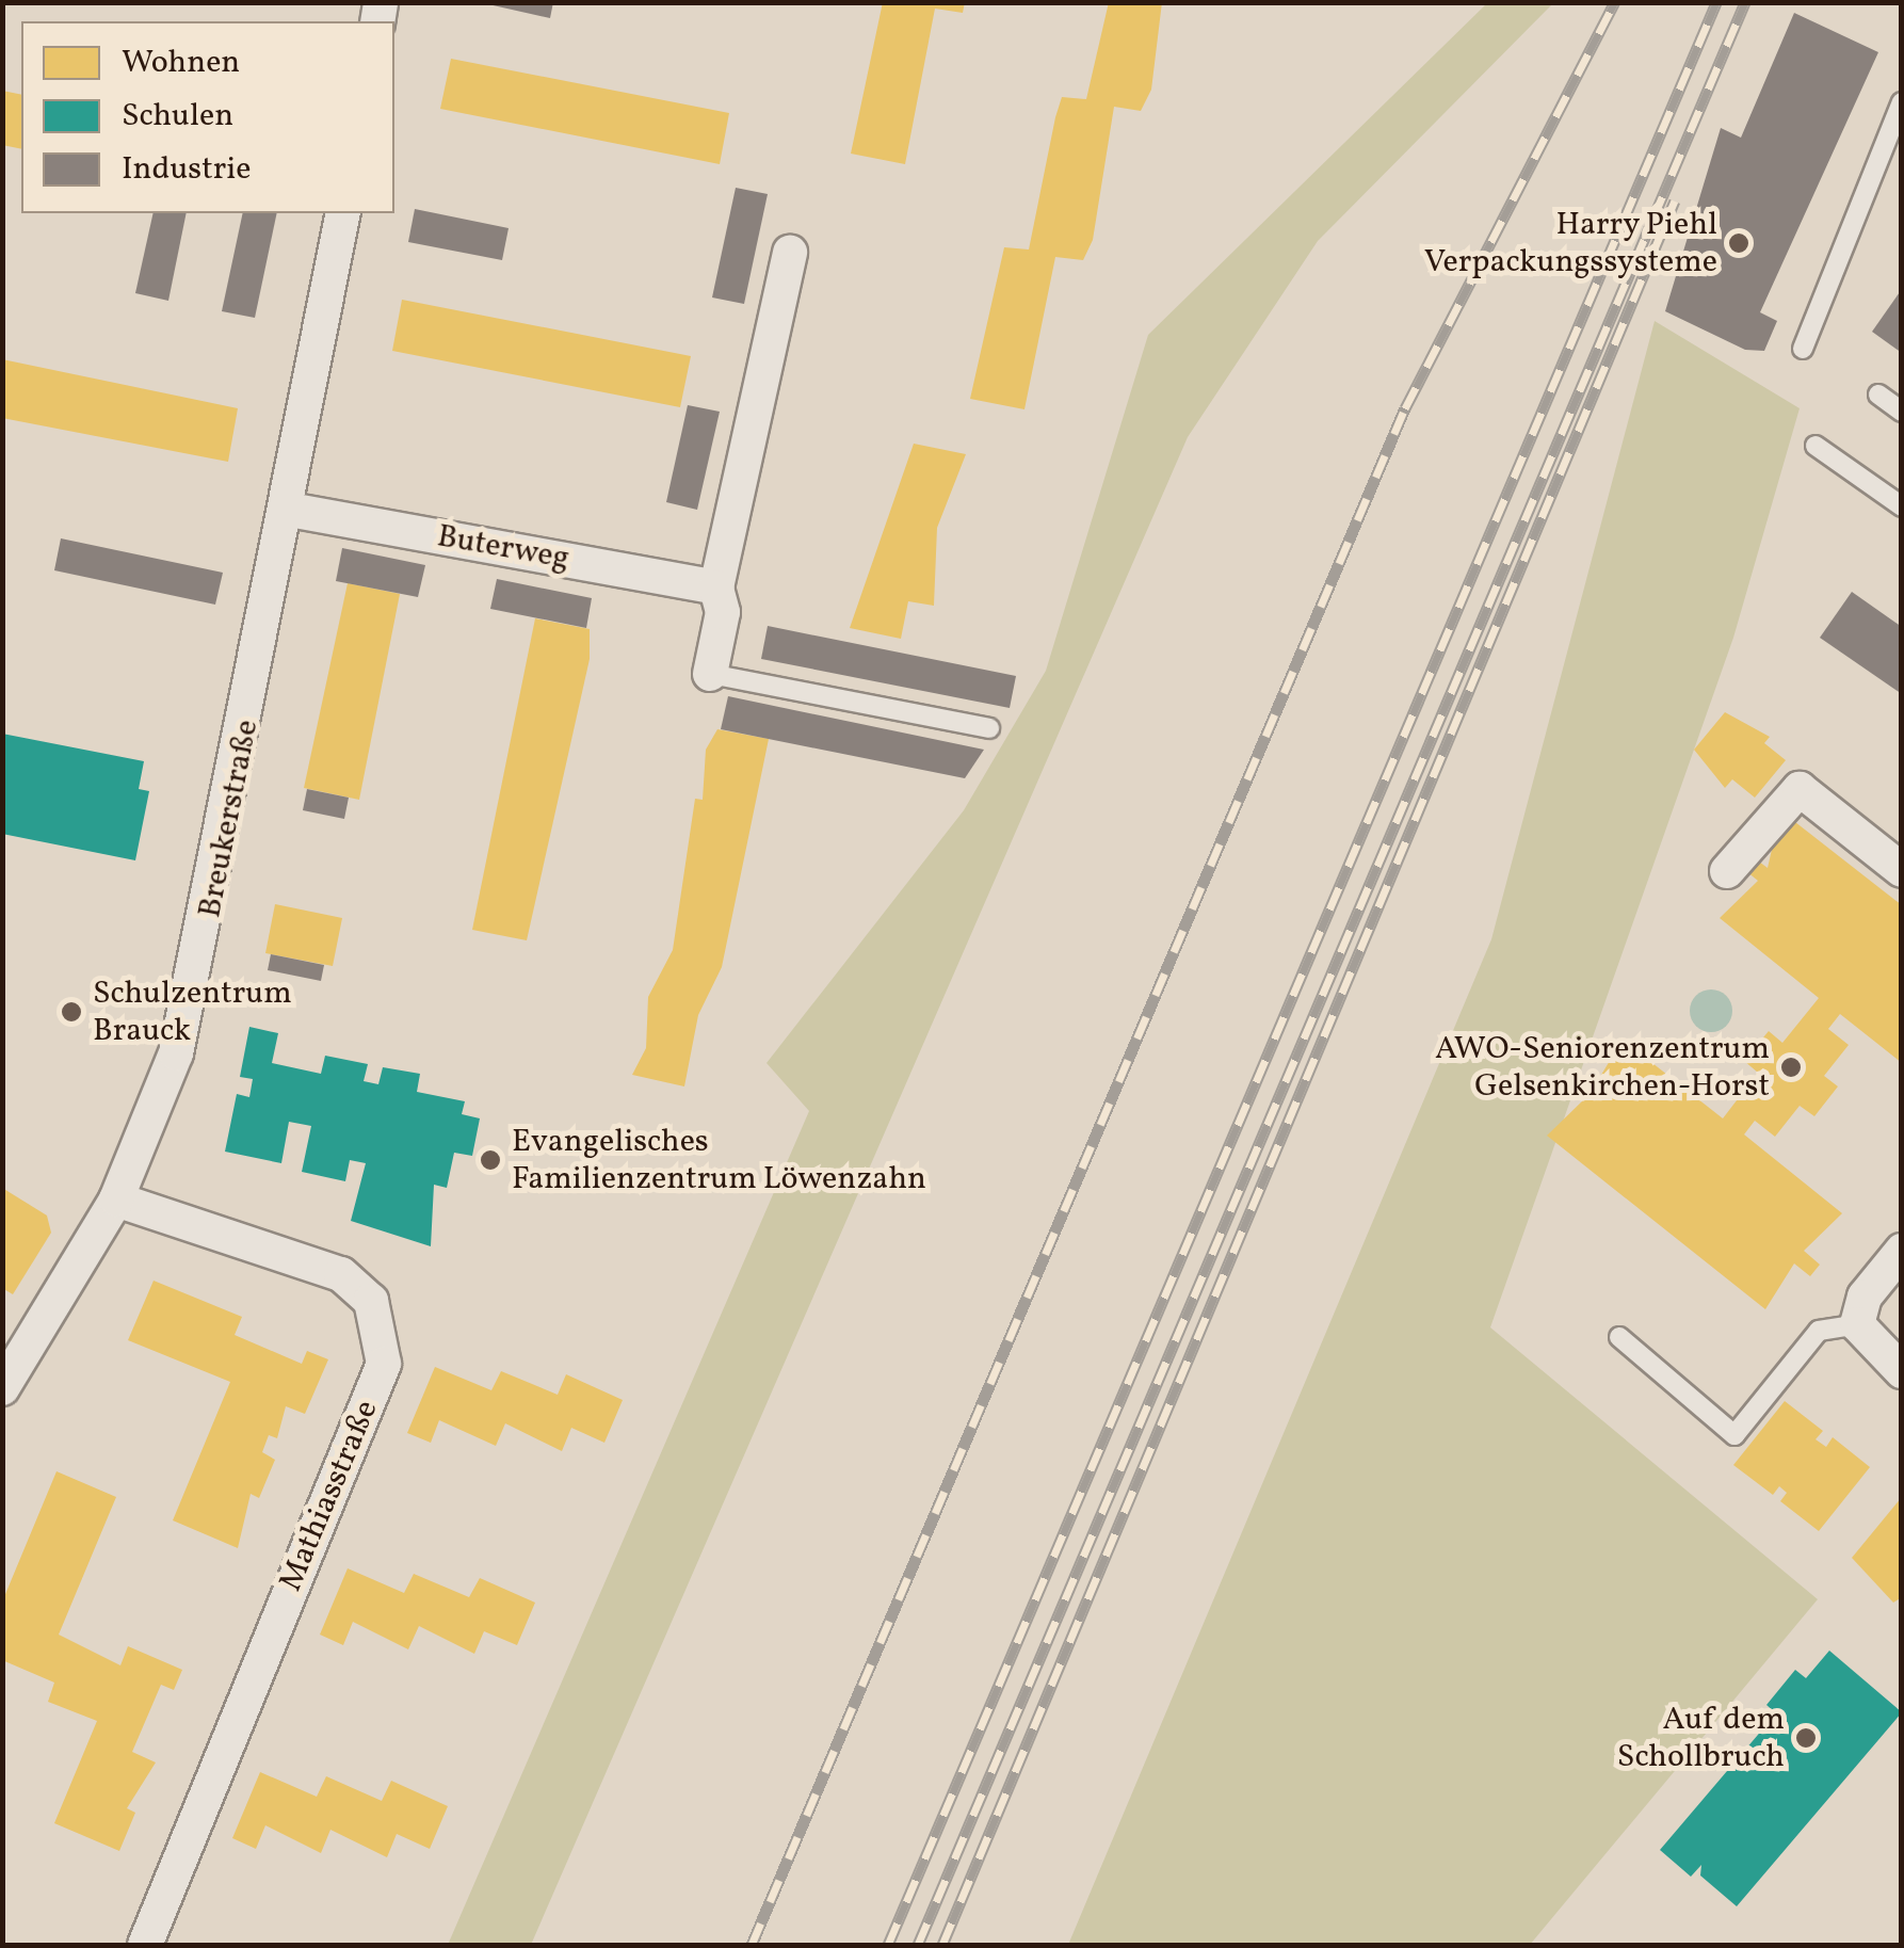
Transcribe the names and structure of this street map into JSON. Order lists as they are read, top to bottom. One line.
{"streets":{"street":["Buterweg","Breukerstraße","Mathiasstraße"]},"crossings":[["Buterweg","Breukerstraße"],["Breukerstraße","Mathiasstraße"]],"places":["Harry Piehl Verpackungssysteme","Schulzentrum Brauck","AWO-Seniorenzentrum Gelsenkirchen-Horst","Evangelisches Familienzentrum Löwenzahn","Auf dem Schollbruch"],"legend":["Wohnen","Schulen","Industrie"]}
